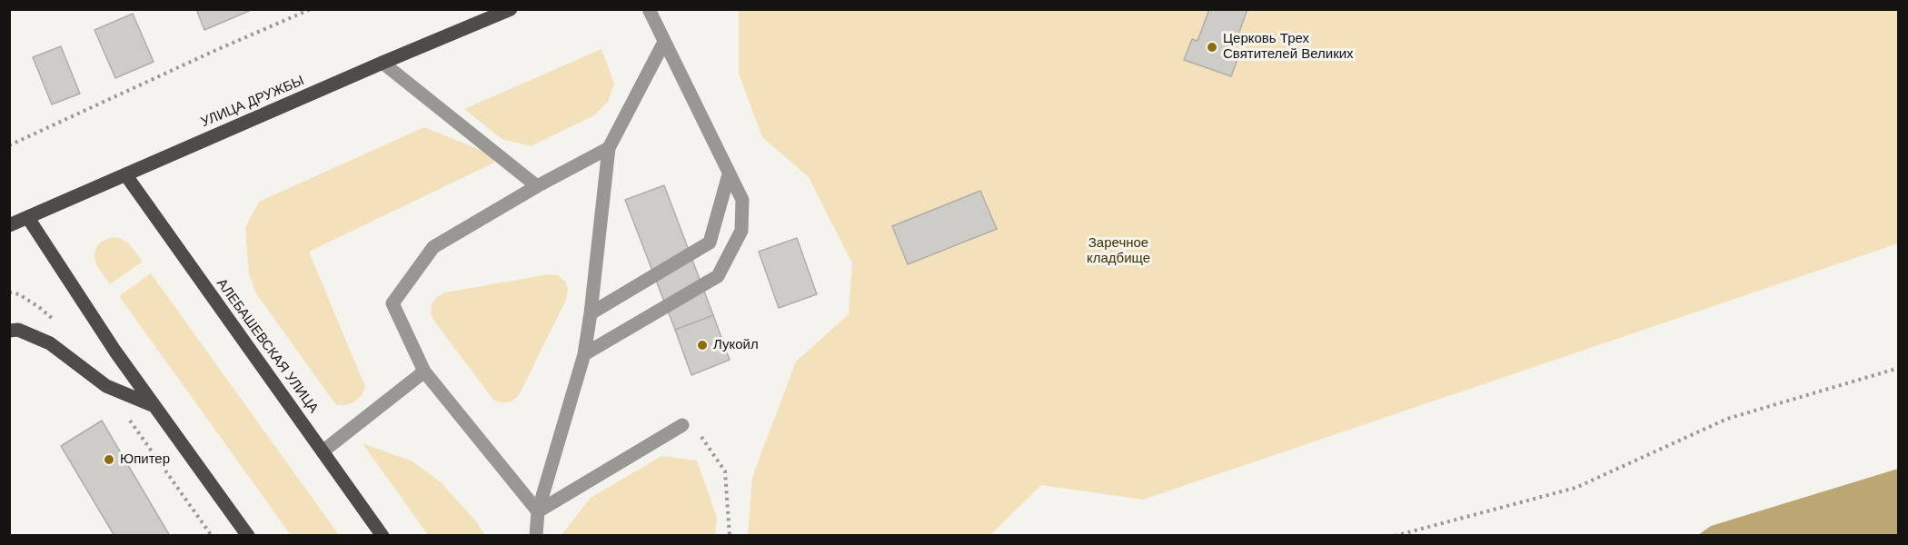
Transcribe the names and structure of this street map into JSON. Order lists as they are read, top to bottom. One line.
{"streets":{"main road":["УЛИЦА ДРУЖБЫ","АЛЕБАШЕВСКАЯ УЛИЦА"]},"crossings":[["УЛИЦА ДРУЖБЫ","АЛЕБАШЕВСКАЯ УЛИЦА"]],"parks":["Заречное кладбище"],"places":["Церковь Трех Святителей Великих","Лукойл","Юпитер"]}
